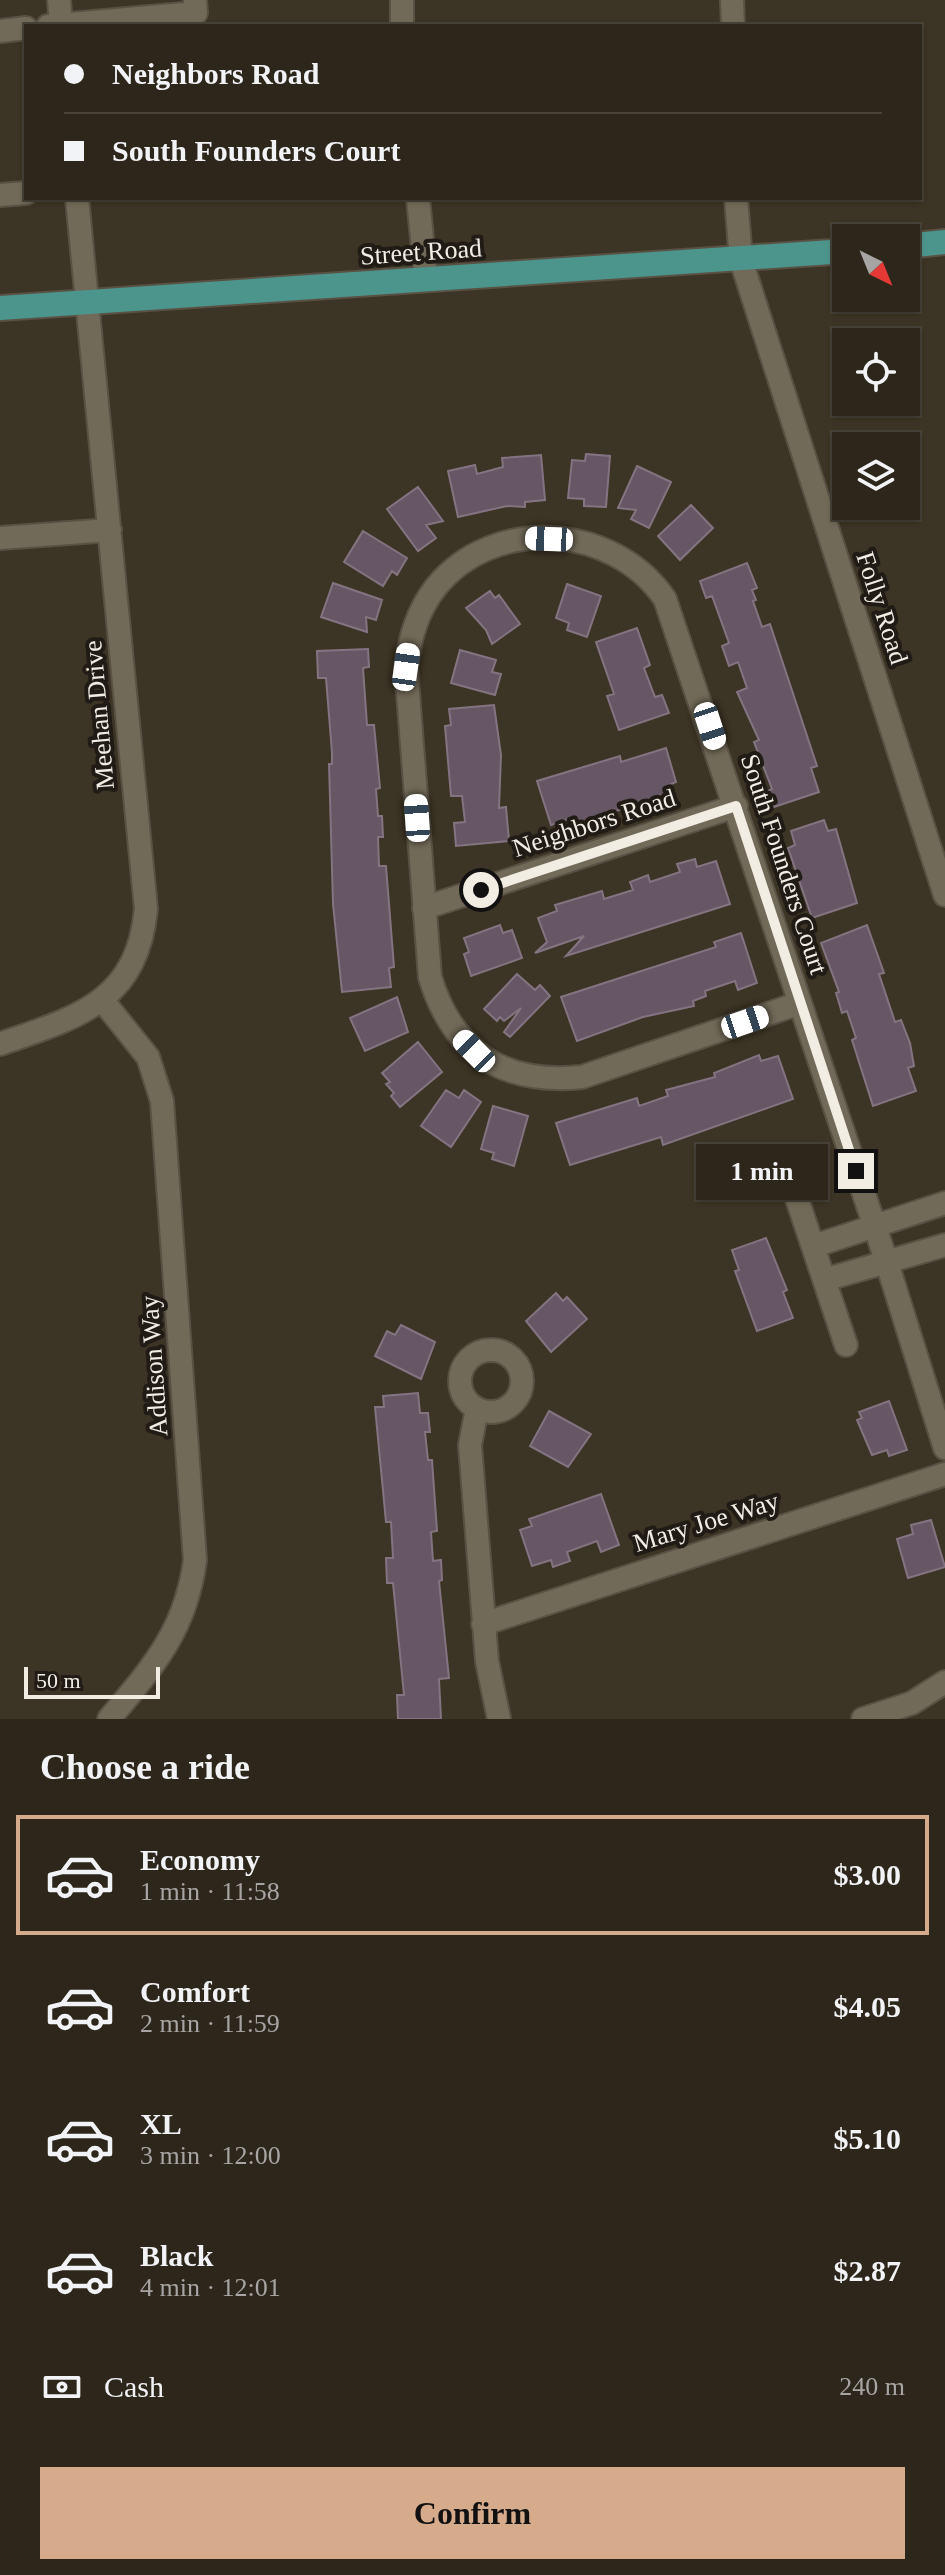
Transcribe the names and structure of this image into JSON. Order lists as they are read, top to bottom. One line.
{"streets":{"main road":["Street Road"],"street":["Folly Road","Meehan Drive","Neighbors Road","South Founders Court","Addison Way","Mary Joe Way"]},"crossings":[["Street Road","Folly Road"],["Street Road","Meehan Drive"],["Meehan Drive","Addison Way"],["Neighbors Road","South Founders Court"]],"scale_bar":"50 m","north":"bottom right","page":{"banner":["Neighbors Road","South Founders Court"],"bubble":"1 min","scale":"50 m","heading":"Choose a ride","list":[{"name":"Economy","note":"1 min · 11:58","value":"$3.00"},{"name":"Comfort","note":"2 min · 11:59","value":"$4.05"},{"name":"XL","note":"3 min · 12:00","value":"$5.10"},{"name":"Black","note":"4 min · 12:01","value":"$2.87"}],"pay":["Cash","240 m"],"buttons":"Confirm"}}
